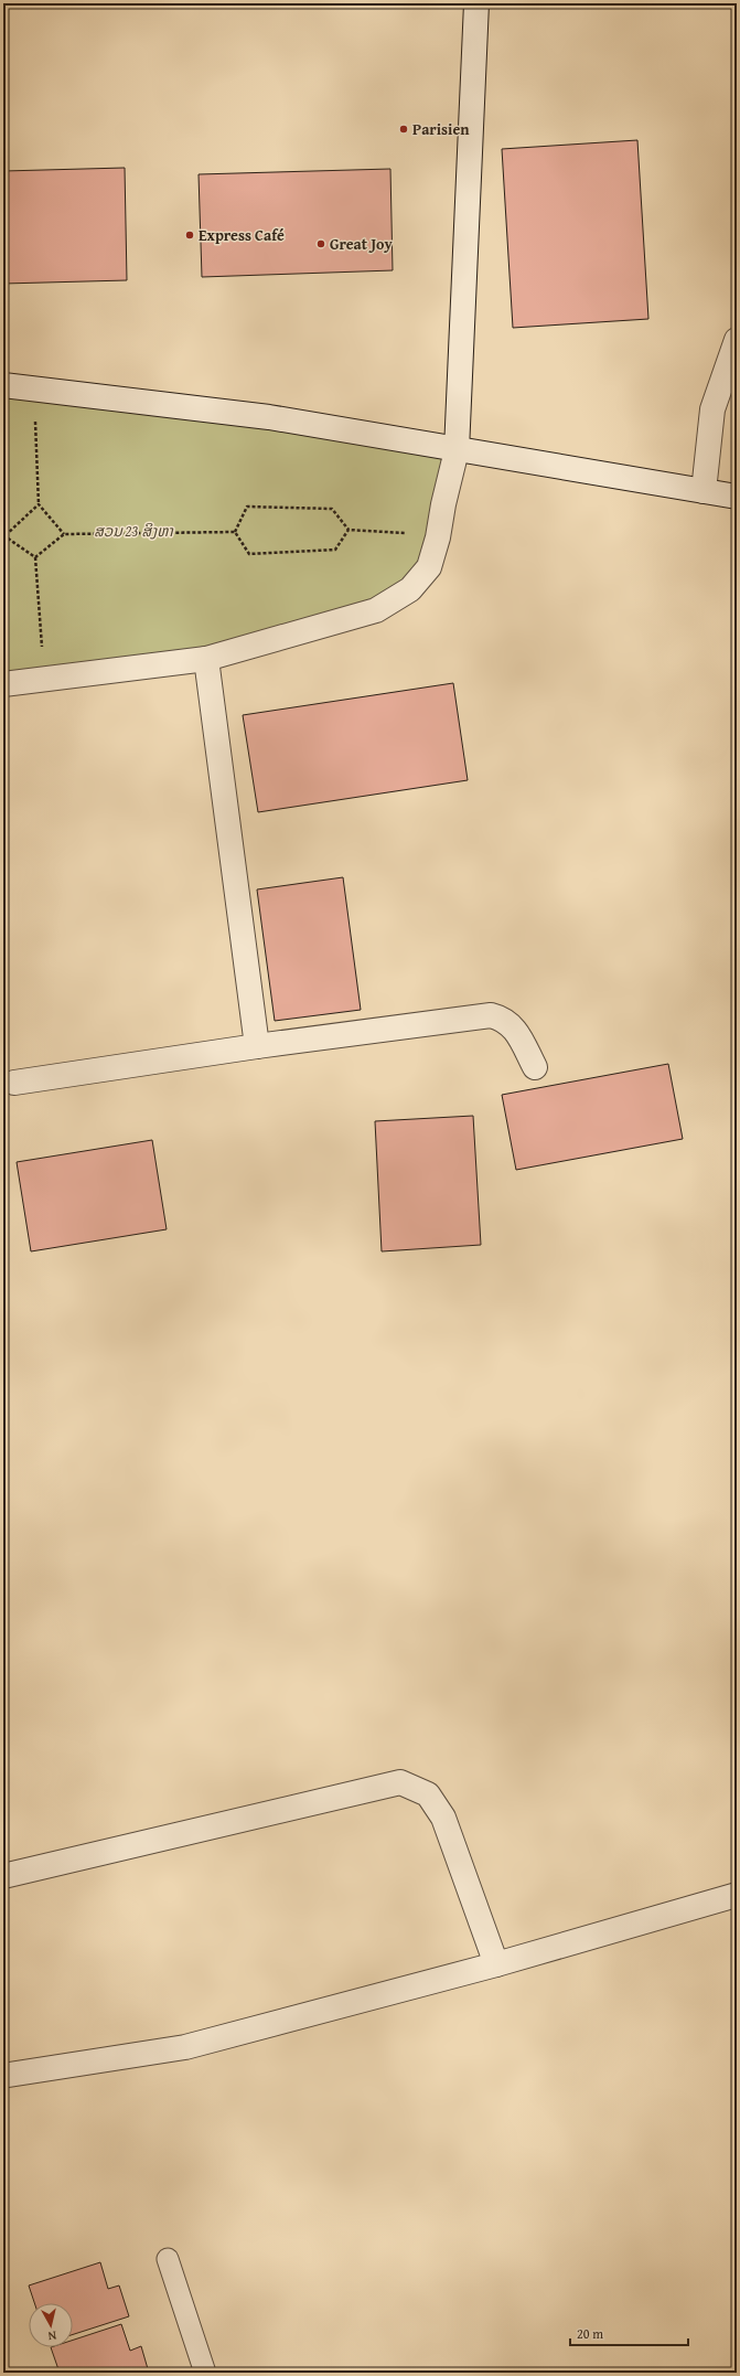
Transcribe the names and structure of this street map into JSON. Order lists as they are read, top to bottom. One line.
{"parks":["ສວນ 23 ສິງຫາ"],"places":["Parisien","Express Café","Great Joy"],"scale_bar":"20 m","north":"bottom"}
